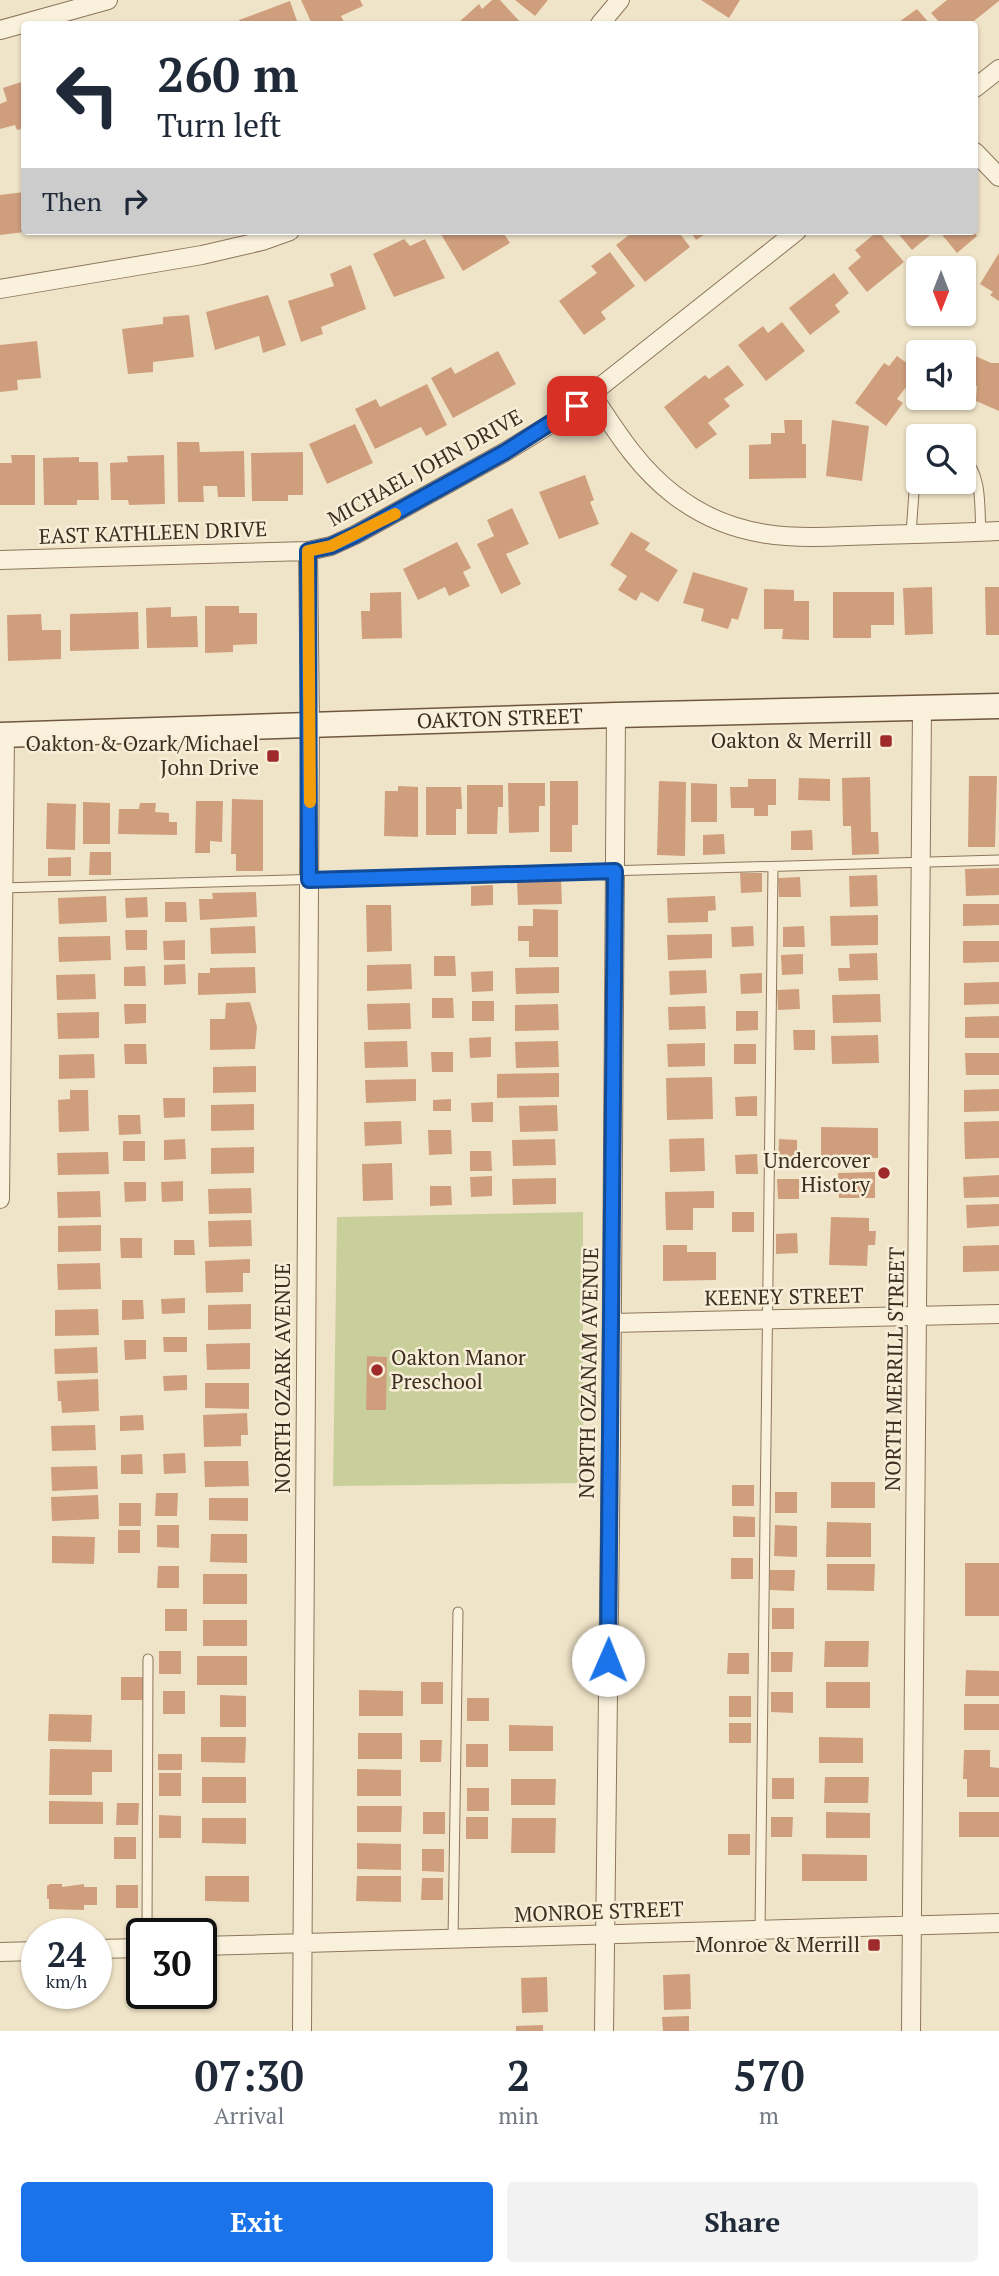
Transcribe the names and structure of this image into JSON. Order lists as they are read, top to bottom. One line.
{"streets":{"main road":["OAKTON STREET"],"street":["MICHAEL JOHN DRIVE","EAST KATHLEEN DRIVE","KEENEY STREET","NORTH MERRILL STREET","NORTH OZANAM AVENUE","NORTH OZARK AVENUE","MONROE STREET"]},"crossings":[["MICHAEL JOHN DRIVE","EAST KATHLEEN DRIVE"],["OAKTON STREET","NORTH MERRILL STREET"],["OAKTON STREET","NORTH OZANAM AVENUE"],["OAKTON STREET","NORTH OZARK AVENUE"],["KEENEY STREET","NORTH MERRILL STREET"],["KEENEY STREET","NORTH OZANAM AVENUE"],["NORTH MERRILL STREET","MONROE STREET"],["NORTH OZANAM AVENUE","MONROE STREET"],["NORTH OZARK AVENUE","MONROE STREET"]],"places":{"transit":["Oakton & Merrill","Oakton & Ozark/Michael John Drive","Monroe & Merrill"],"other":["Undercover History","Oakton Manor Preschool"]},"north":"bottom","page":{"turn":["260 m","Turn left"],"then":"Then","speed":"24 km/h","limit":"30","eta":["07:30","Arrival","2","min","570","m"],"buttons":["Exit","Share"]}}
